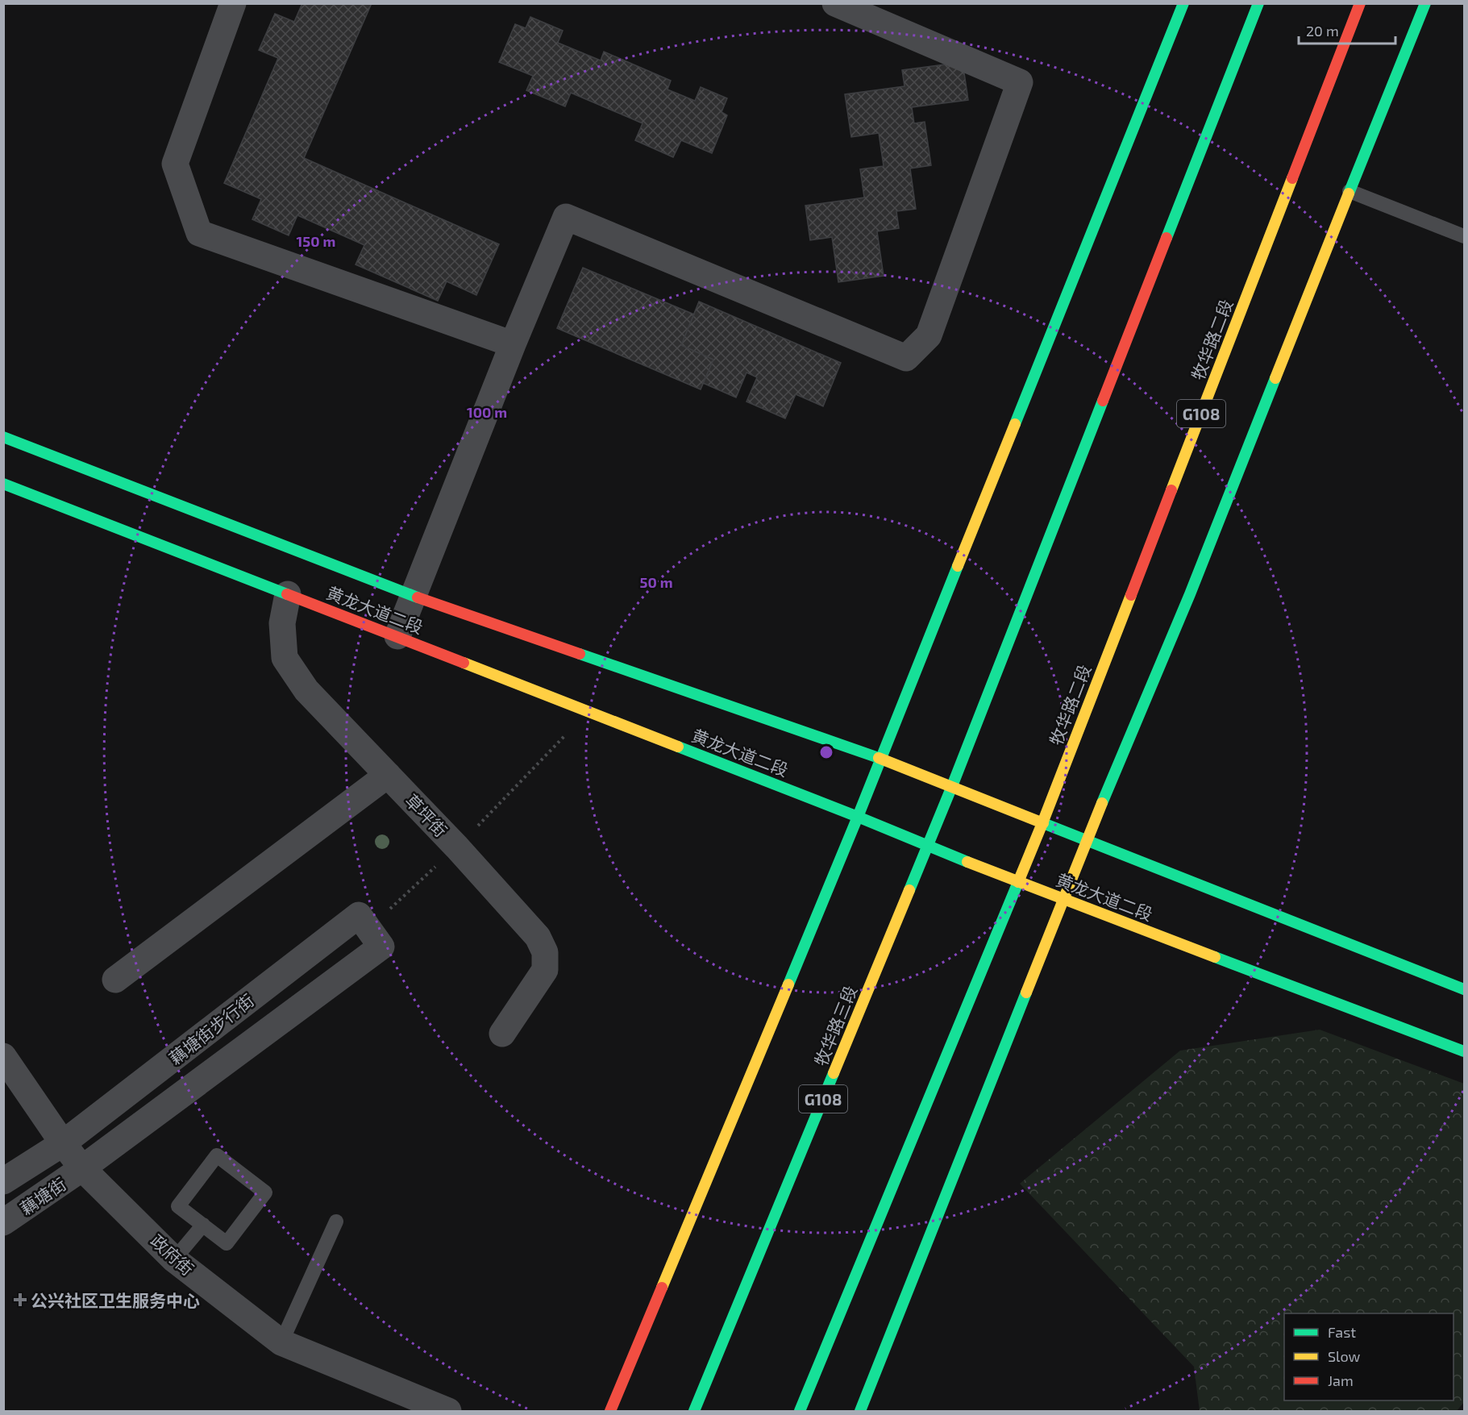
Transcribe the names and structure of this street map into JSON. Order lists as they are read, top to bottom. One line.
{"streets":{"main road":["牧华路二段","G108","黄龙大道二段","牧华路三段"],"street":["草坪街","藕塘街步行街","藕塘街","政府街"]},"crossings":[["牧华路二段","G108"],["牧华路二段","黄龙大道二段"],["G108","黄龙大道二段"],["G108","牧华路三段"],["黄龙大道二段","草坪街"],["黄龙大道二段","牧华路三段"],["藕塘街步行街","藕塘街"],["藕塘街步行街","政府街"],["藕塘街","政府街"]],"places":{"health":["公兴社区卫生服务中心"]},"legend":["Fast","Slow","Jam"],"scale_bar":"20 m","rings":["150 m","100 m","50 m"]}
